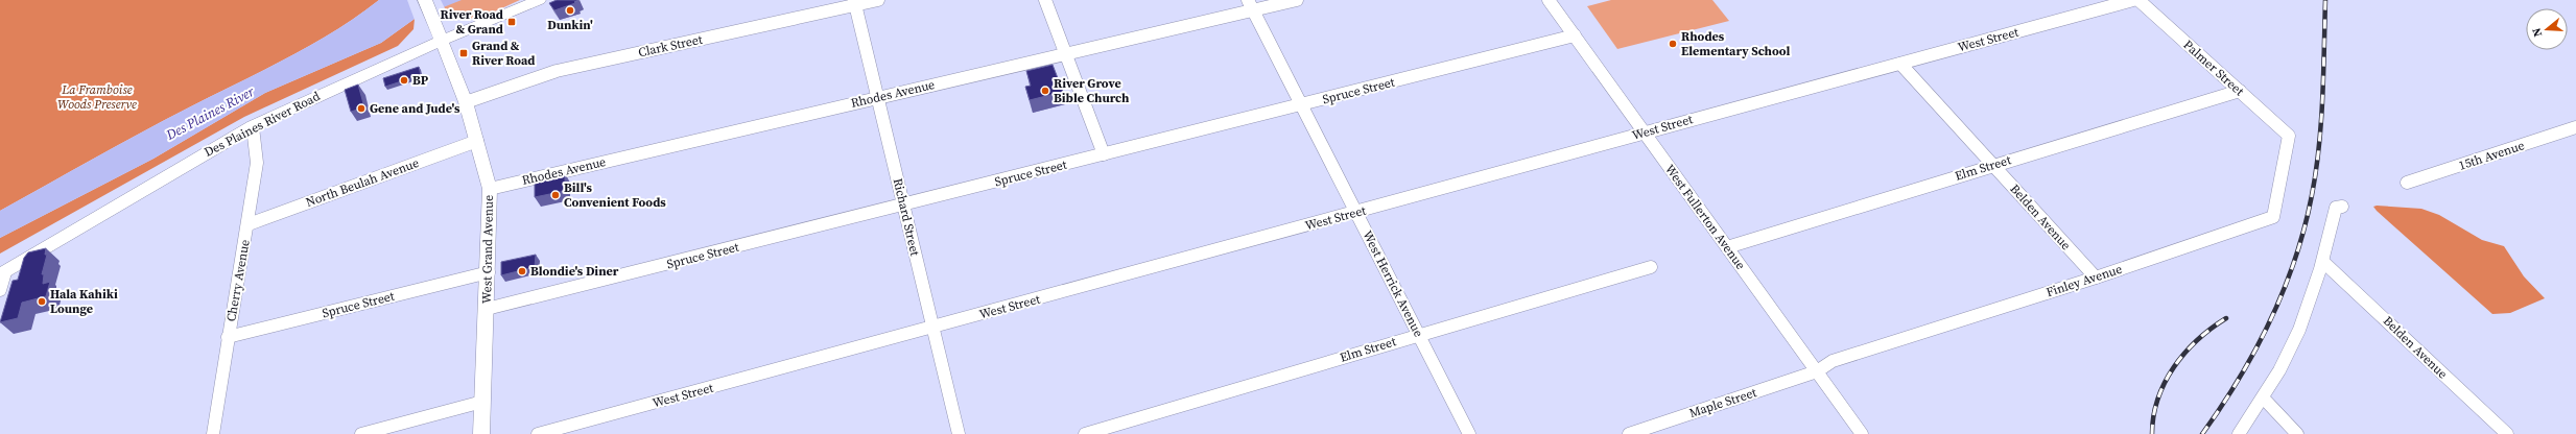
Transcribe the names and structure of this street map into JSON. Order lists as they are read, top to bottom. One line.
{"streets":{"main road":["Des Plaines River Road","West Grand Avenue"],"street":["West Street","Clark Street","Palmer Street","Spruce Street","Rhodes Avenue","15th Avenue","Elm Street","North Beulah Avenue","Richard Street","West Fullerton Avenue","Belden Avenue","Cherry Avenue","Finley Avenue","West Herrick Avenue","Maple Street"]},"crossings":[["West Street","Richard Street"],["West Street","West Fullerton Avenue"],["West Street","Belden Avenue"],["West Street","West Herrick Avenue"],["Clark Street","Richard Street"],["Clark Street","West Grand Avenue"],["Palmer Street","Elm Street"],["Palmer Street","Finley Avenue"],["Spruce Street","Richard Street"],["Spruce Street","West Fullerton Avenue"],["Spruce Street","West Grand Avenue"],["Spruce Street","Cherry Avenue"],["Spruce Street","West Herrick Avenue"],["Rhodes Avenue","Richard Street"],["Rhodes Avenue","West Grand Avenue"],["Rhodes Avenue","West Herrick Avenue"],["Des Plaines River Road","West Grand Avenue"],["Des Plaines River Road","Cherry Avenue"],["Elm Street","West Fullerton Avenue"],["Elm Street","Belden Avenue"],["Elm Street","West Herrick Avenue"],["North Beulah Avenue","West Grand Avenue"],["North Beulah Avenue","Cherry Avenue"],["West Fullerton Avenue","Finley Avenue"],["West Fullerton Avenue","Maple Street"],["Belden Avenue","Finley Avenue"],["Finley Avenue","Maple Street"]],"water":["Des Plaines River"],"parks":["La Framboise Woods Preserve"],"places":{"other":["Dunkin'","Rhodes Elementary School","BP","River Grove Bible Church","Gene and Jude's","Bill's Convenient Foods","Blondie's Diner","Hala Kahiki Lounge"],"transit":["River Road & Grand","Grand & River Road"]},"north":"left"}
